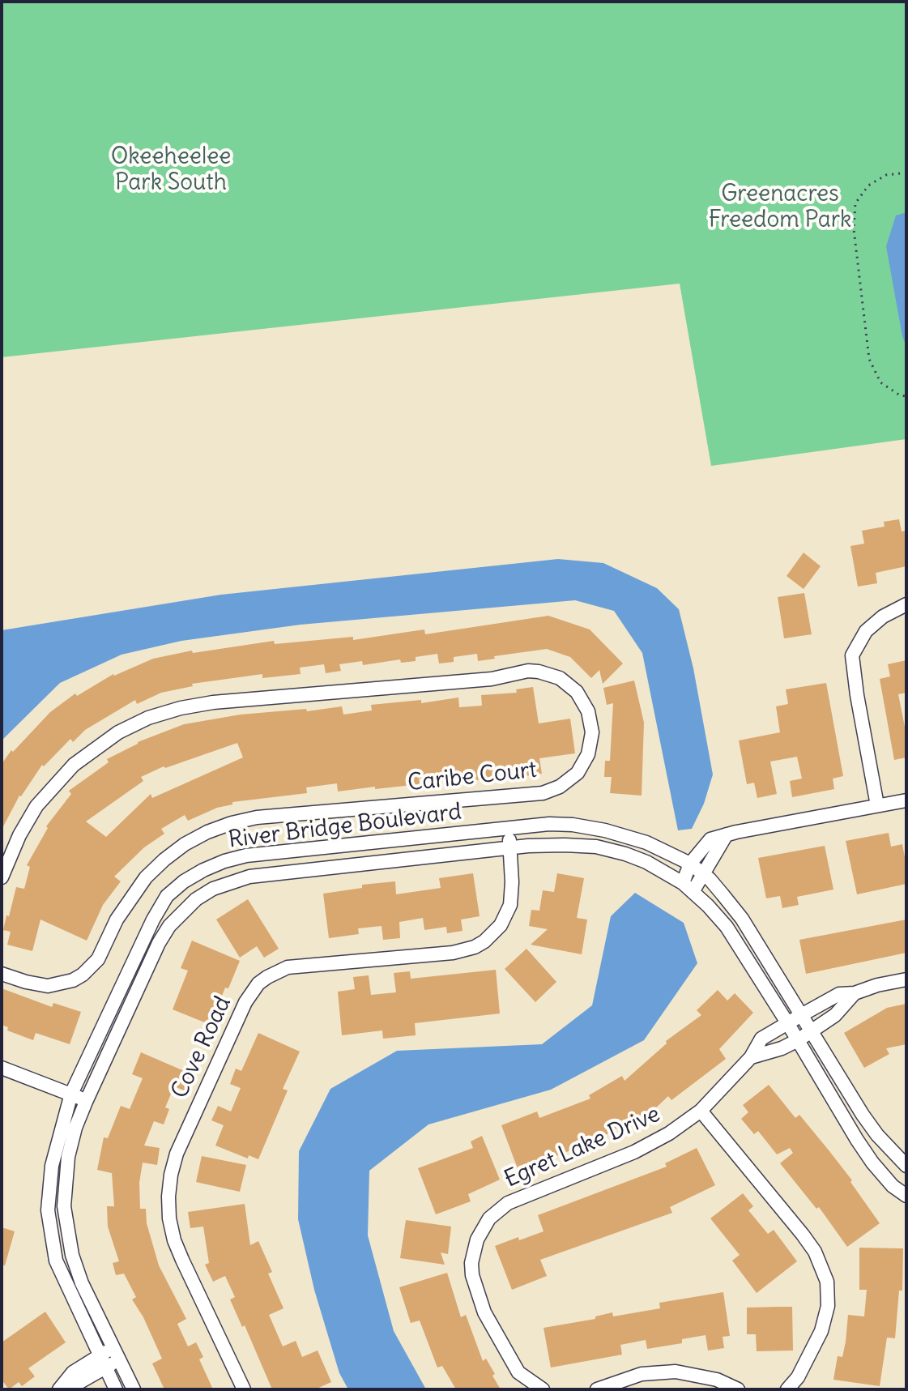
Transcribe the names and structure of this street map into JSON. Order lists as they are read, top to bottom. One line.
{"streets":{"street":["Caribe Court","River Bridge Boulevard","Cove Road","Egret Lake Drive"]},"crossings":[["River Bridge Boulevard","Cove Road"],["River Bridge Boulevard","Egret Lake Drive"]],"parks":["Okeeheelee Park South","Greenacres Freedom Park"]}
